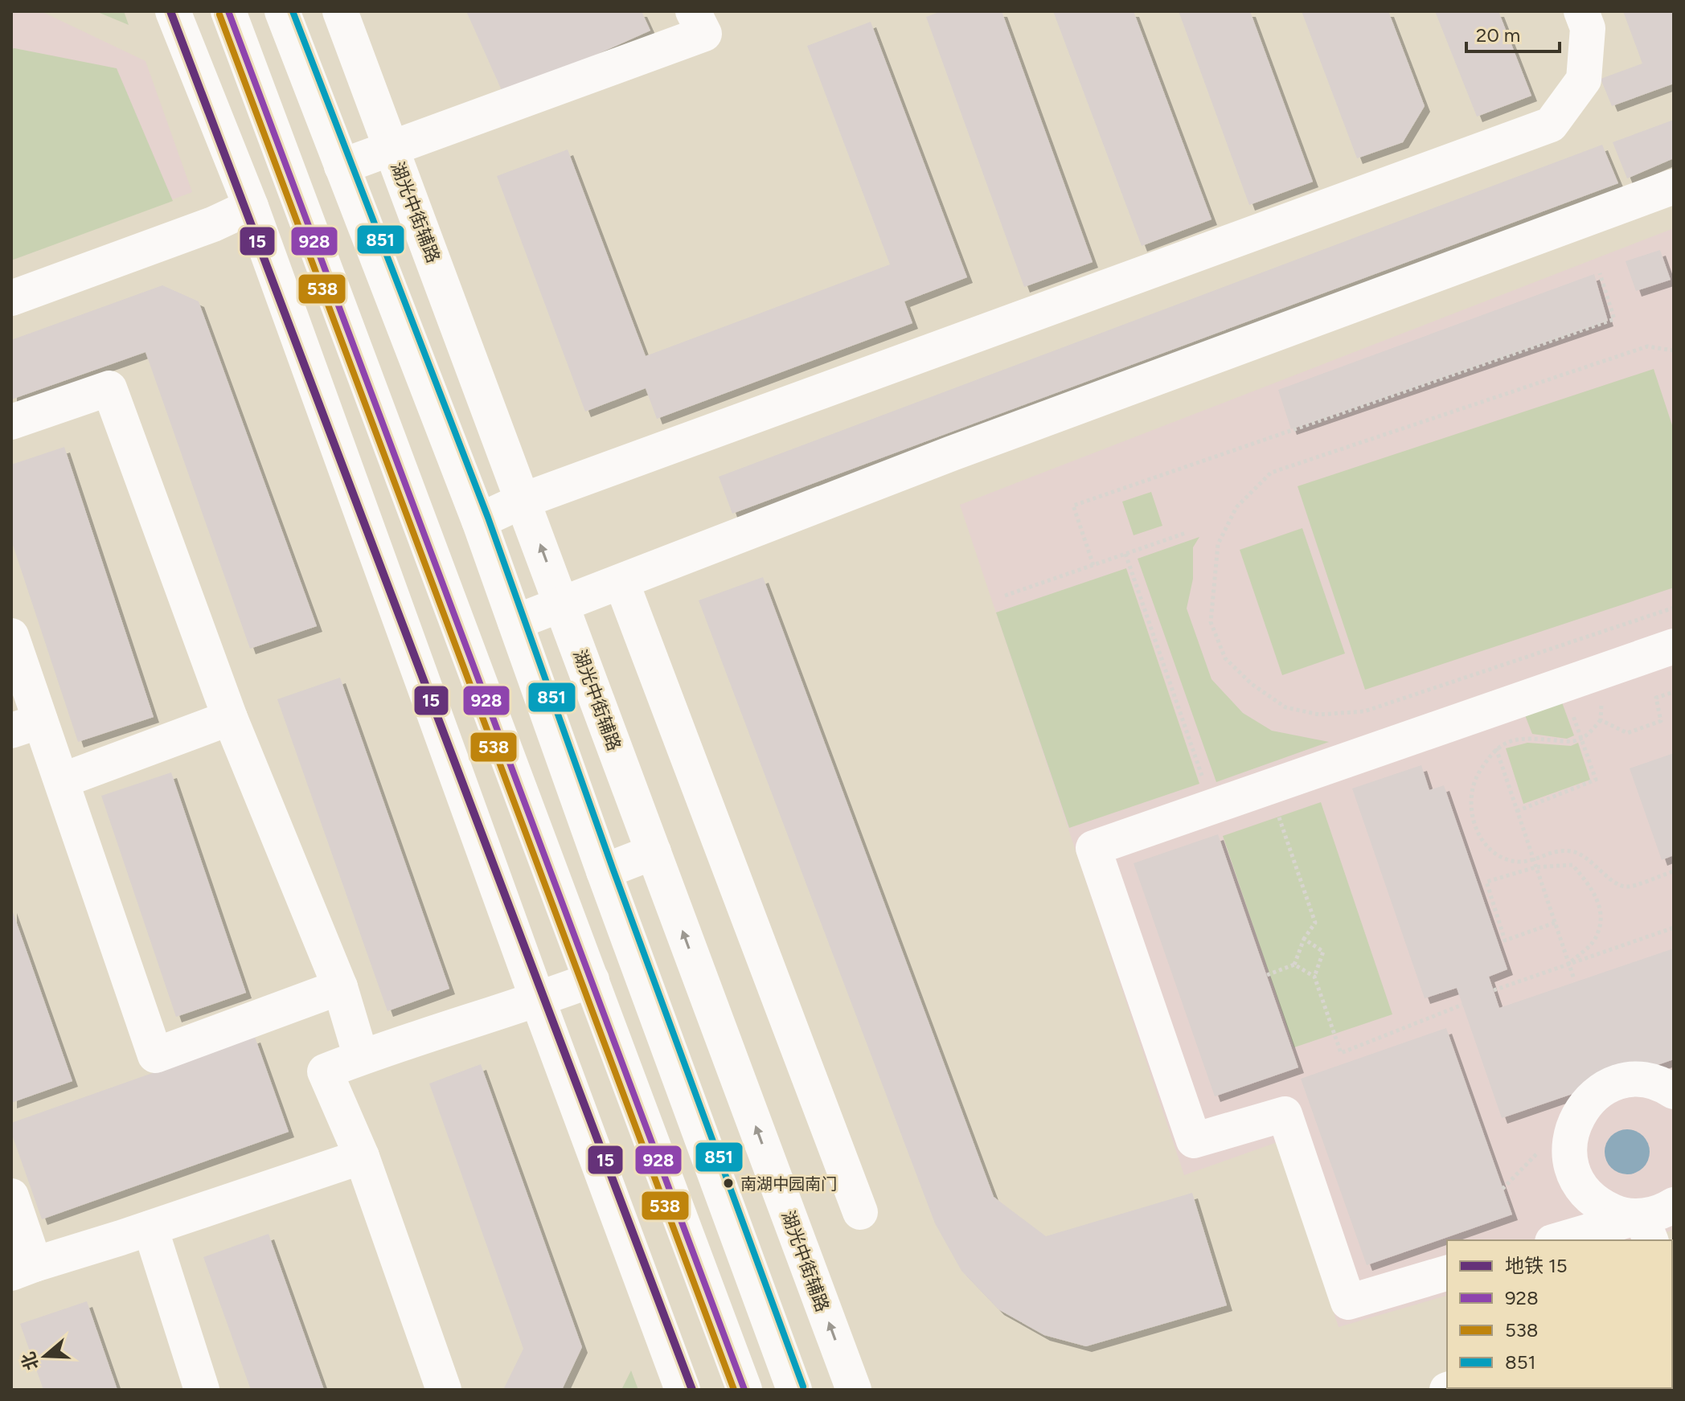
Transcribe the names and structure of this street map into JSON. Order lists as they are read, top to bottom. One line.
{"streets":{"street":["湖光中街辅路"]},"places":["南湖中园南门"],"lines":["metro line 15","transit line 928","transit line 851","transit line 538"],"legend":["地铁 15","928","538","851"],"scale_bar":"20 m","north":"left"}
